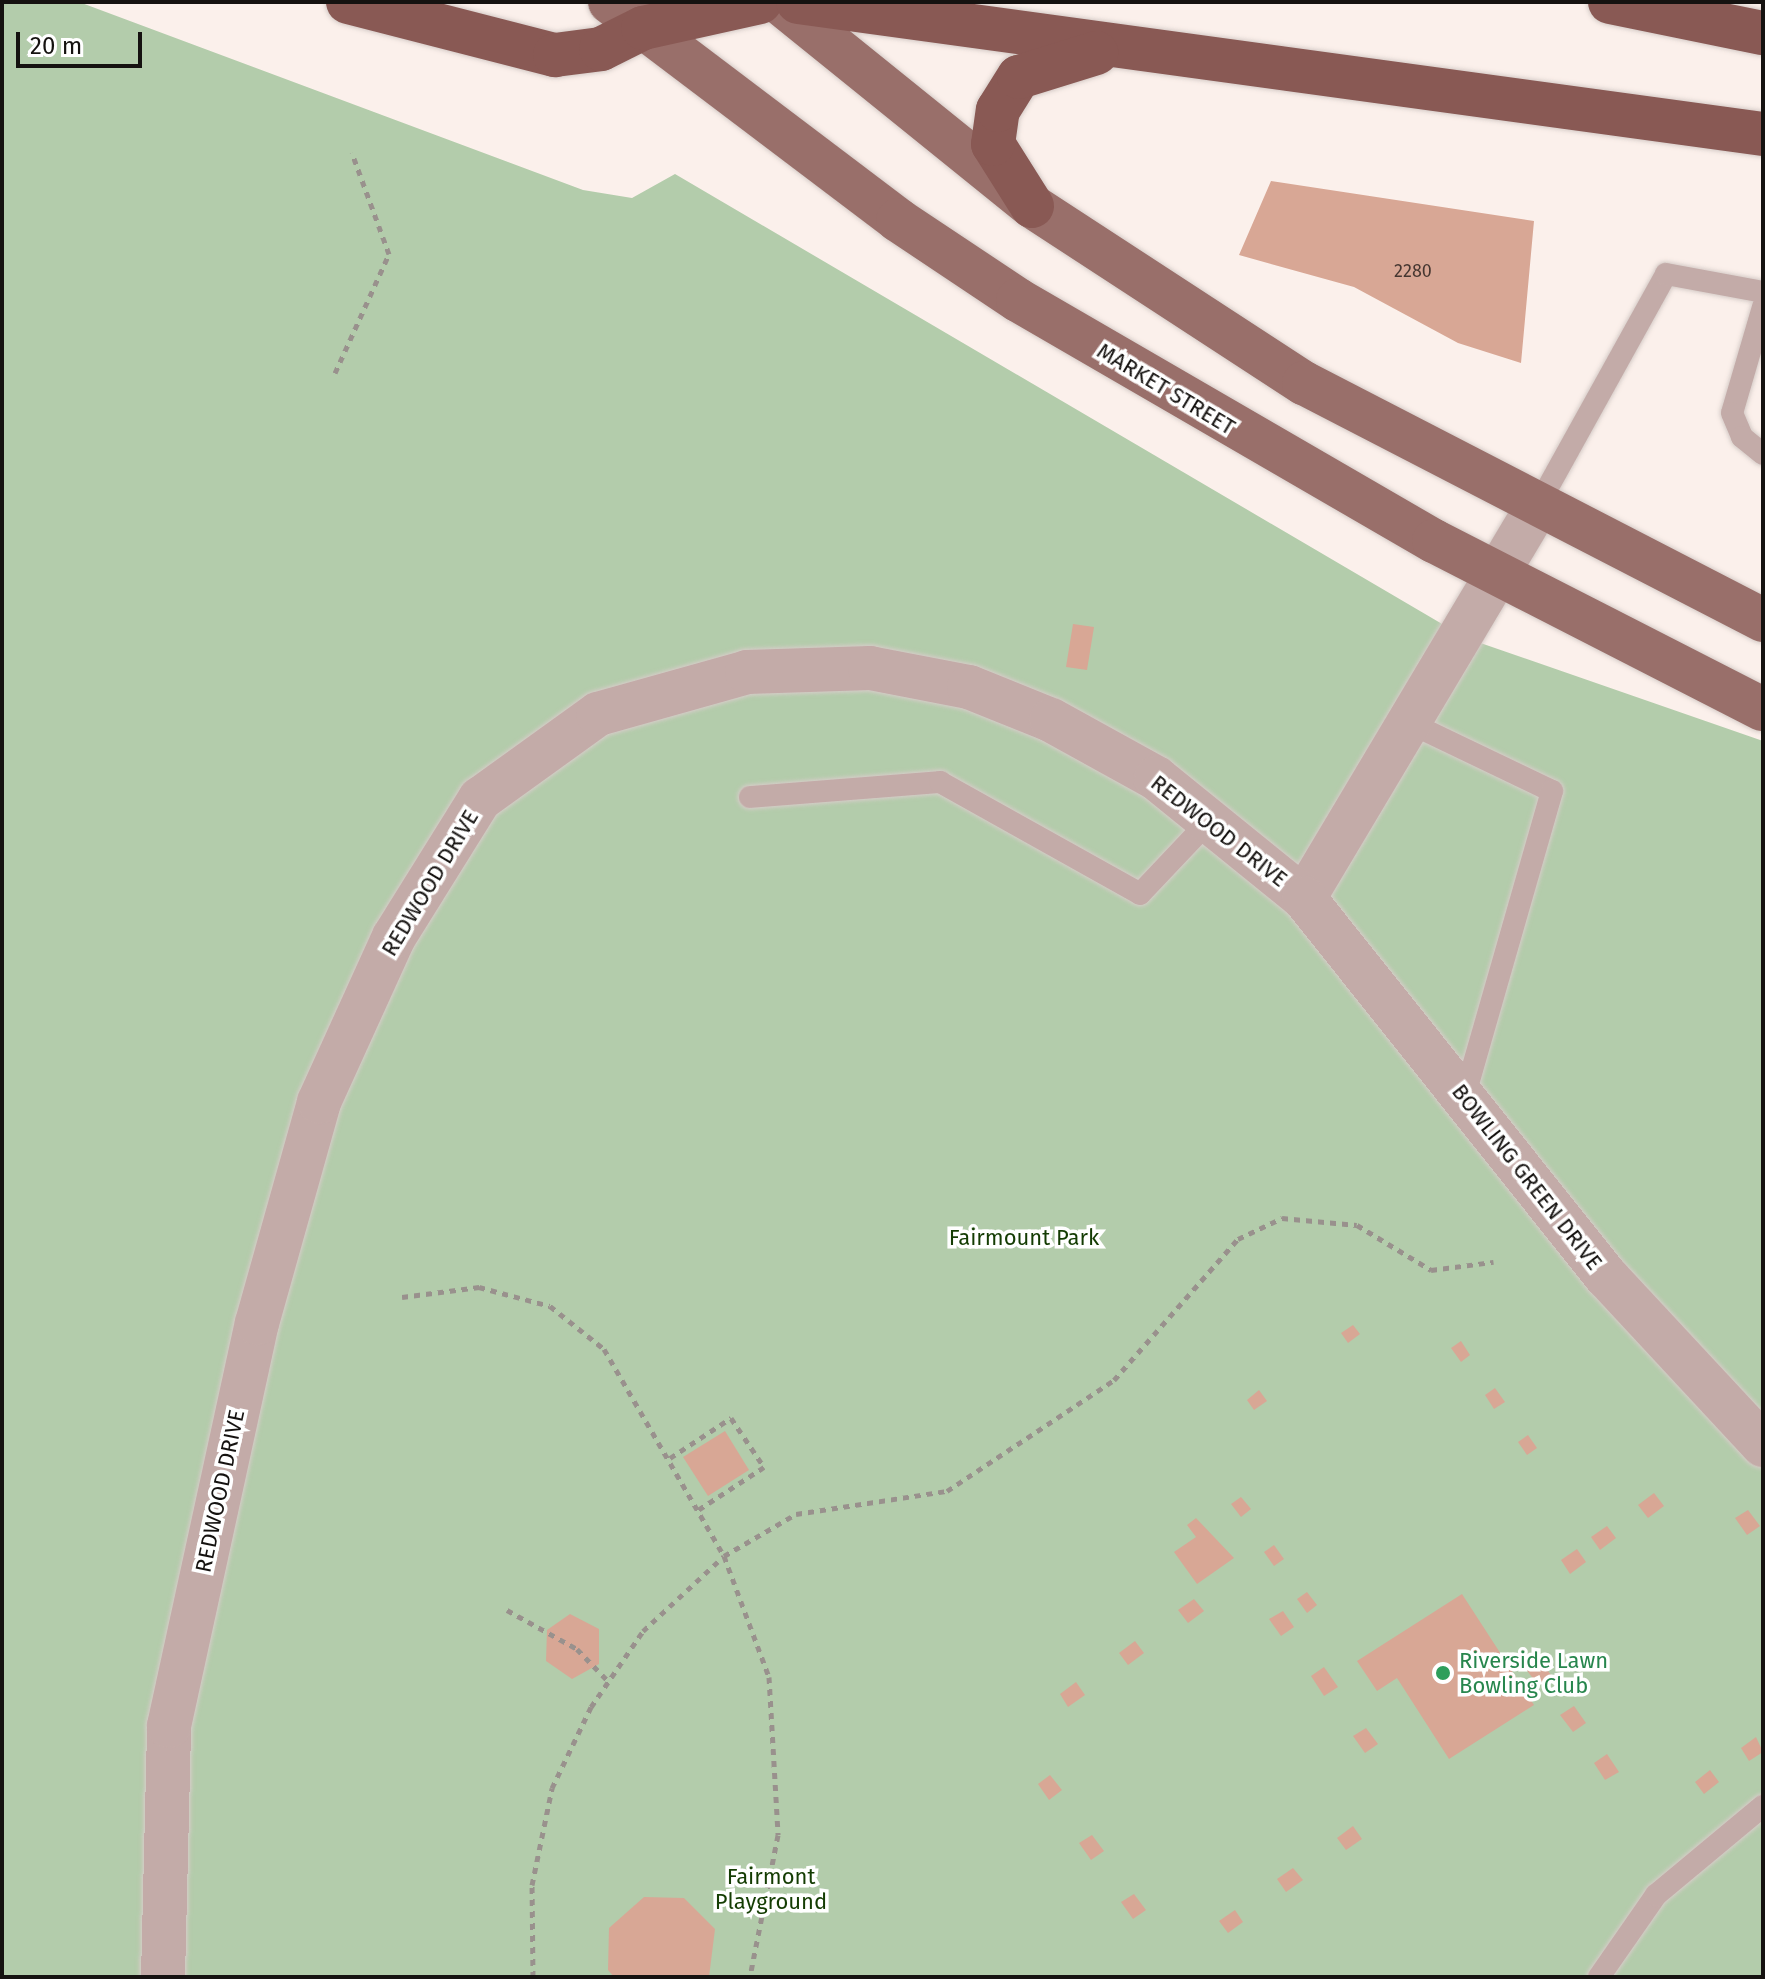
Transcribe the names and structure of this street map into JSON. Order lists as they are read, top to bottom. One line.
{"streets":{"main road":["MARKET STREET"],"street":["REDWOOD DRIVE","BOWLING GREEN DRIVE"]},"crossings":[["MARKET STREET","REDWOOD DRIVE"],["REDWOOD DRIVE","BOWLING GREEN DRIVE"]],"parks":["Fairmount Park","Fairmont Playground"],"places":["Riverside Lawn Bowling Club"],"house_numbers":["2280"],"scale_bar":"20 m"}
